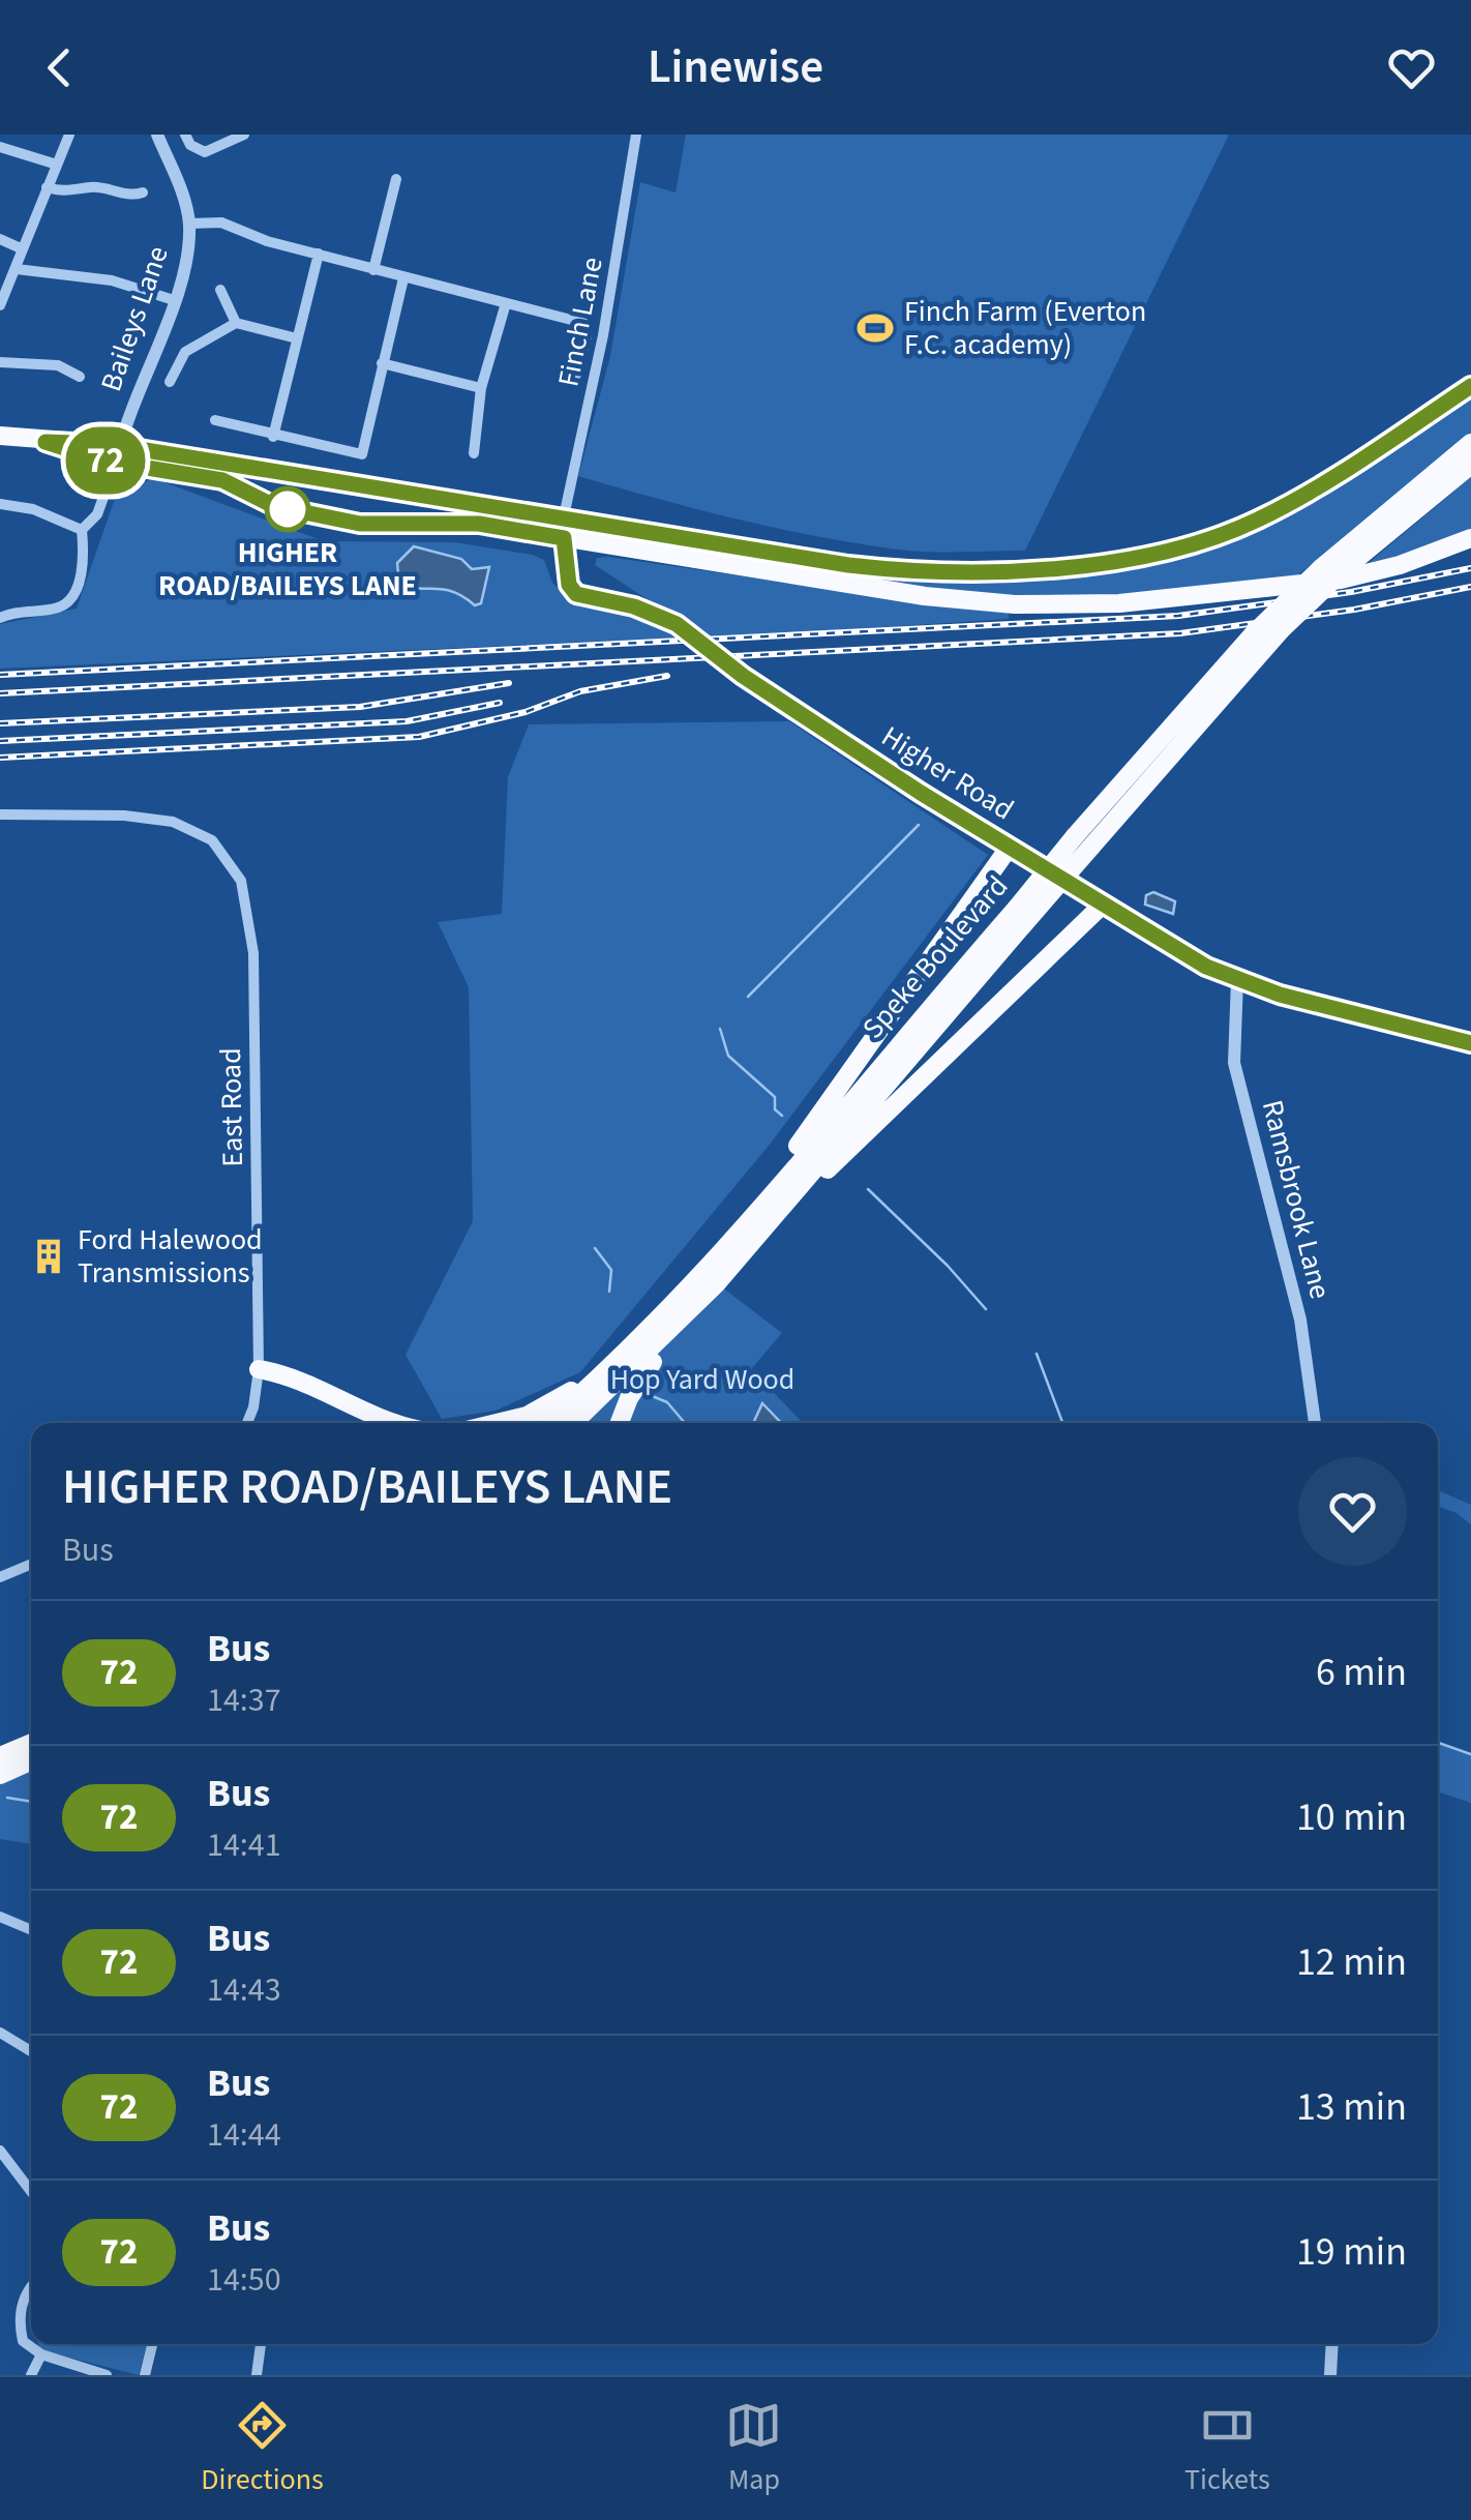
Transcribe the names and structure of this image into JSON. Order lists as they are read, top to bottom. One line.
{"streets":{"highway":["Speke Boulevard"],"street":["Baileys Lane","Finch Lane","Higher Road","East Road","Ramsbrook Lane"]},"crossings":[["Finch Lane","Higher Road"],["Higher Road","Ramsbrook Lane"]],"parks":["Hop Yard Wood"],"places":{"sports":["Finch Farm (Everton F.C. academy)"],"other":["HIGHER ROAD/BAILEYS LANE"],"building":["Ford Halewood Transmissions"]},"lines":["bus line 72"],"page":{"header":"Linewise","on_map":"72","heading":["HIGHER ROAD/BAILEYS LANE","Bus"],"list":[{"mark":"72","name":"Bus","note":"14:37","value":"6 min"},{"mark":"72","name":"Bus","note":"14:41","value":"10 min"},{"mark":"72","name":"Bus","note":"14:43","value":"12 min"},{"mark":"72","name":"Bus","note":"14:44","value":"13 min"},{"mark":"72","name":"Bus","note":"14:50","value":"19 min"}],"tabs":["Directions","Map","Tickets"]}}
